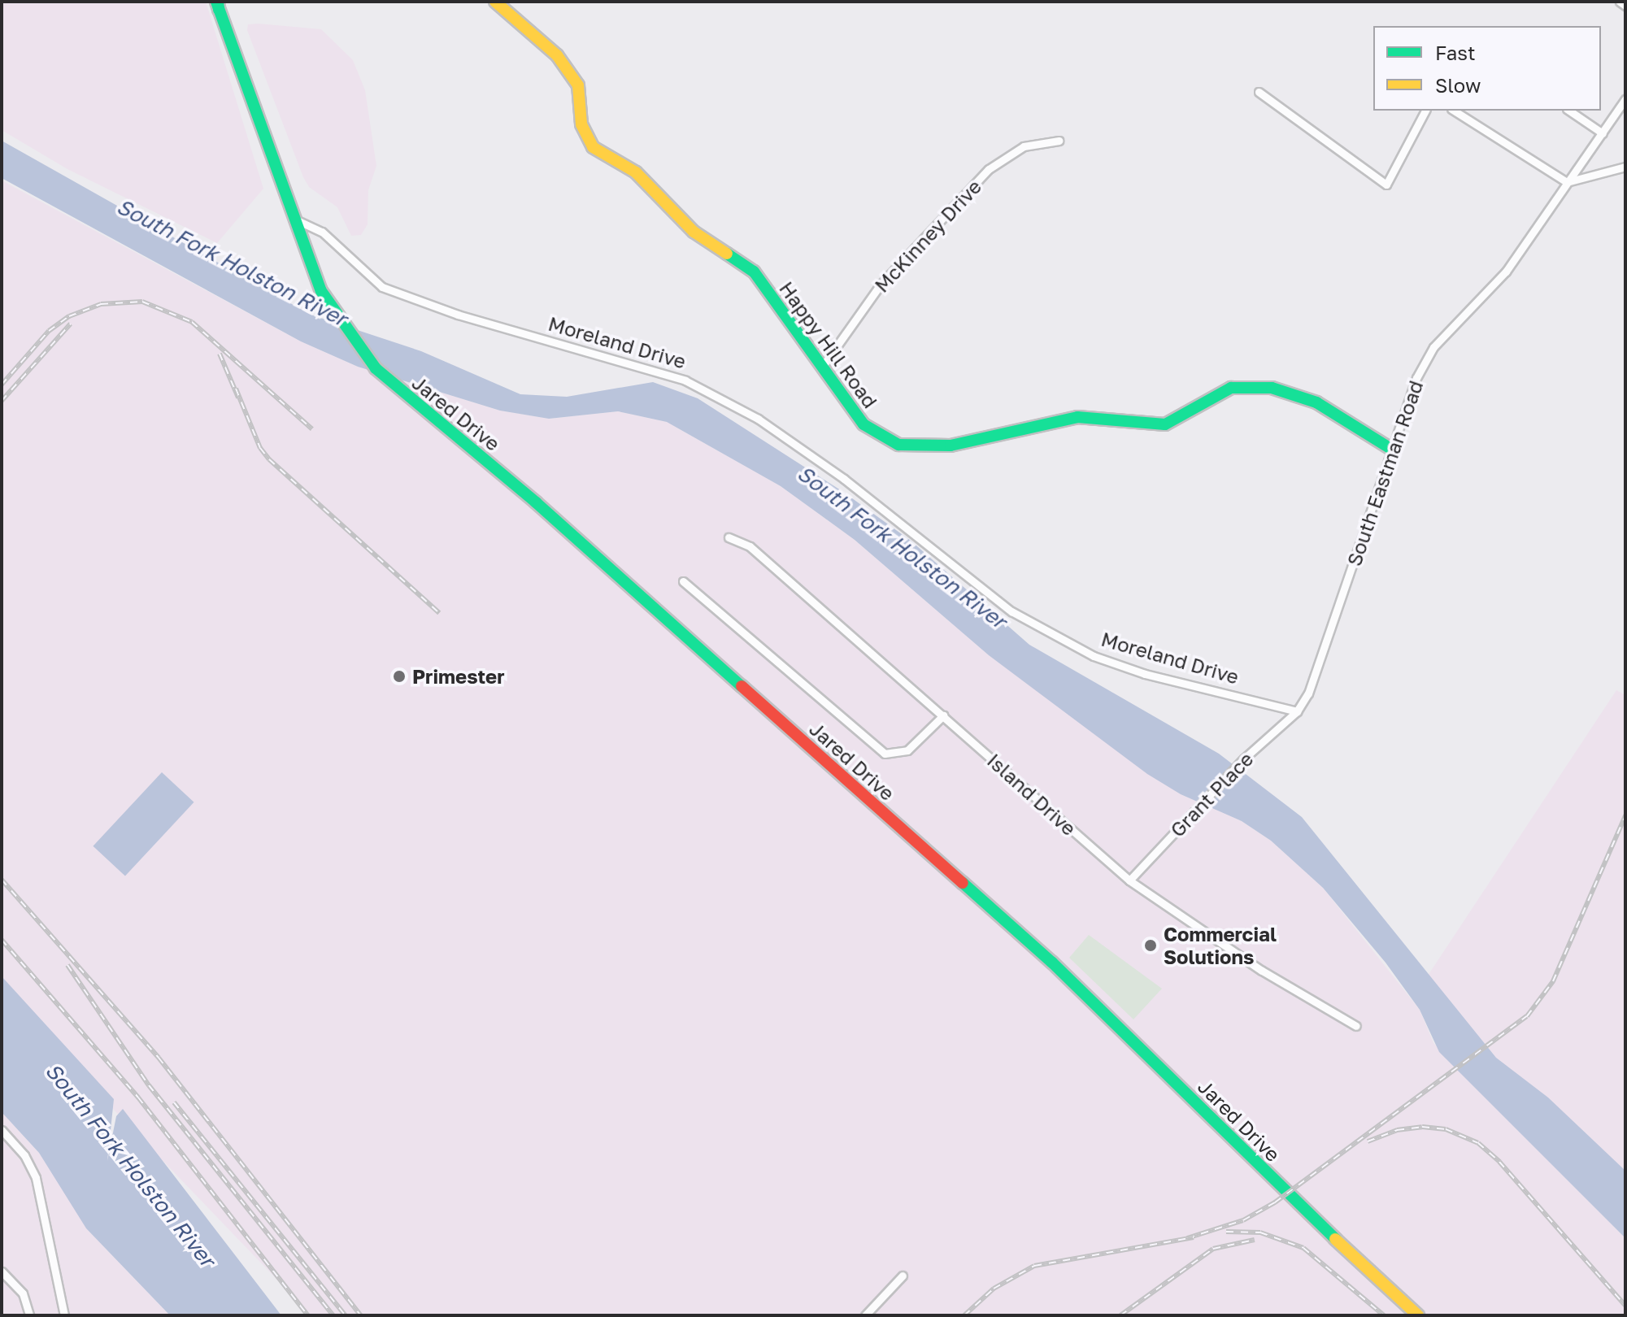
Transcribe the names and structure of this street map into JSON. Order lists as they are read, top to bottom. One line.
{"streets":{"main road":["Happy Hill Road","Jared Drive"],"street":["McKinney Drive","Moreland Drive","South Eastman Road","Island Drive","Grant Place"]},"crossings":[["McKinney Drive","Happy Hill Road"],["Moreland Drive","Jared Drive"],["Moreland Drive","South Eastman Road"],["Moreland Drive","Grant Place"],["Happy Hill Road","South Eastman Road"],["South Eastman Road","Grant Place"],["Island Drive","Grant Place"]],"water":["South Fork Holston River"],"places":["Primester","Commercial Solutions"],"legend":["Fast","Slow"]}
